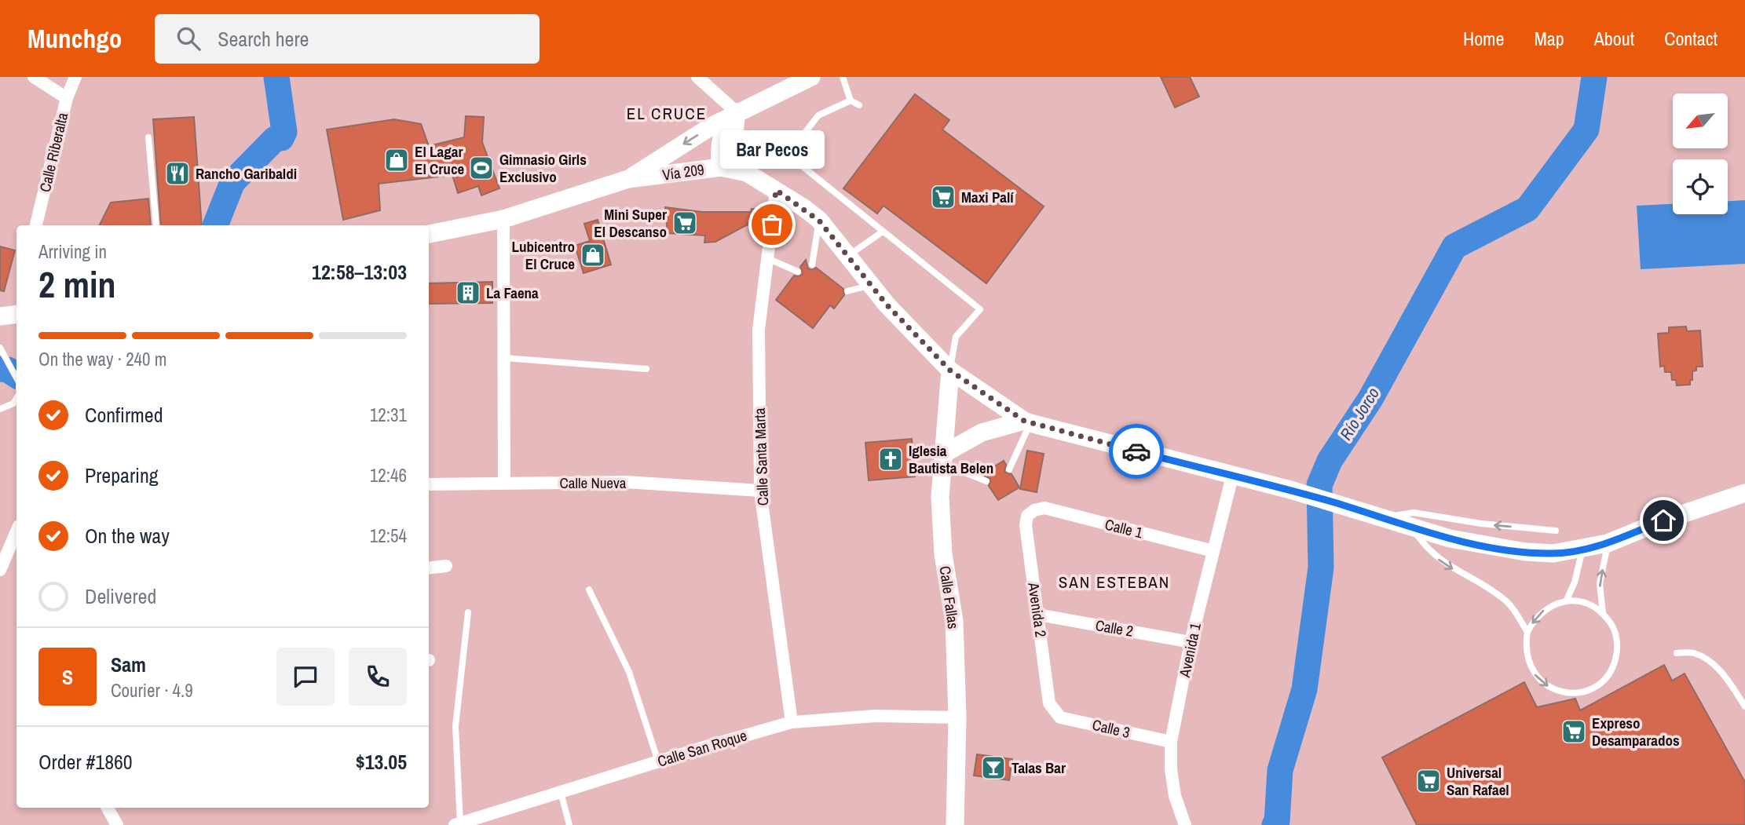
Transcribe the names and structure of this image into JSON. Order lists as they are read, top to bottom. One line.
{"streets":{"main road":["Vía 209","Calle Fallas"],"street":["Calle Riberalta","Calle Santa Marta","Calle Nueva","Calle 1","Avenida 2","Calle 2","Avenida 1","Calle 3","Calle San Roque"]},"crossings":[["Vía 209","Calle Santa Marta"],["Vía 209","Calle Fallas"],["Vía 209","Avenida 1"],["Calle Santa Marta","Calle Nueva"],["Calle Santa Marta","Calle San Roque"],["Calle 1","Avenida 2"],["Calle 1","Avenida 1"],["Calle Fallas","Calle San Roque"],["Avenida 2","Calle 2"],["Avenida 2","Calle 3"],["Calle 2","Avenida 1"],["Avenida 1","Calle 3"]],"districts":["EL CRUCE","SAN ESTEBAN"],"water":["Río Jorco"],"places":{"shop":["El Lagar El Cruce","Lubicentro El Cruce"],"sports":["Gimnasio Girls Exclusivo"],"restaurant":["Rancho Garibaldi"],"supermarket":["Maxi Palí","Mini Super El Descanso","Expreso Desamparados","Universal San Rafael"],"other":["Bar Pecos"],"building":["La Faena"],"church":["Iglesia Bautista Belen"],"bar":["Talas Bar"]},"north":"bottom left","page":{"header":"Munchgo","search":"Search here","nav":["Home","Map","About","Contact"],"bubble":"Bar Pecos","heading":["2 min","Arriving in","12:58–13:03"],"panel":["Sam","Courier · 4.9","Order #1860","$13.05"],"bar":"On the way · 240 m","list":[["Confirmed","12:31"],["Preparing","12:46"],["On the way","12:54"],"Delivered"],"round":"S"}}
